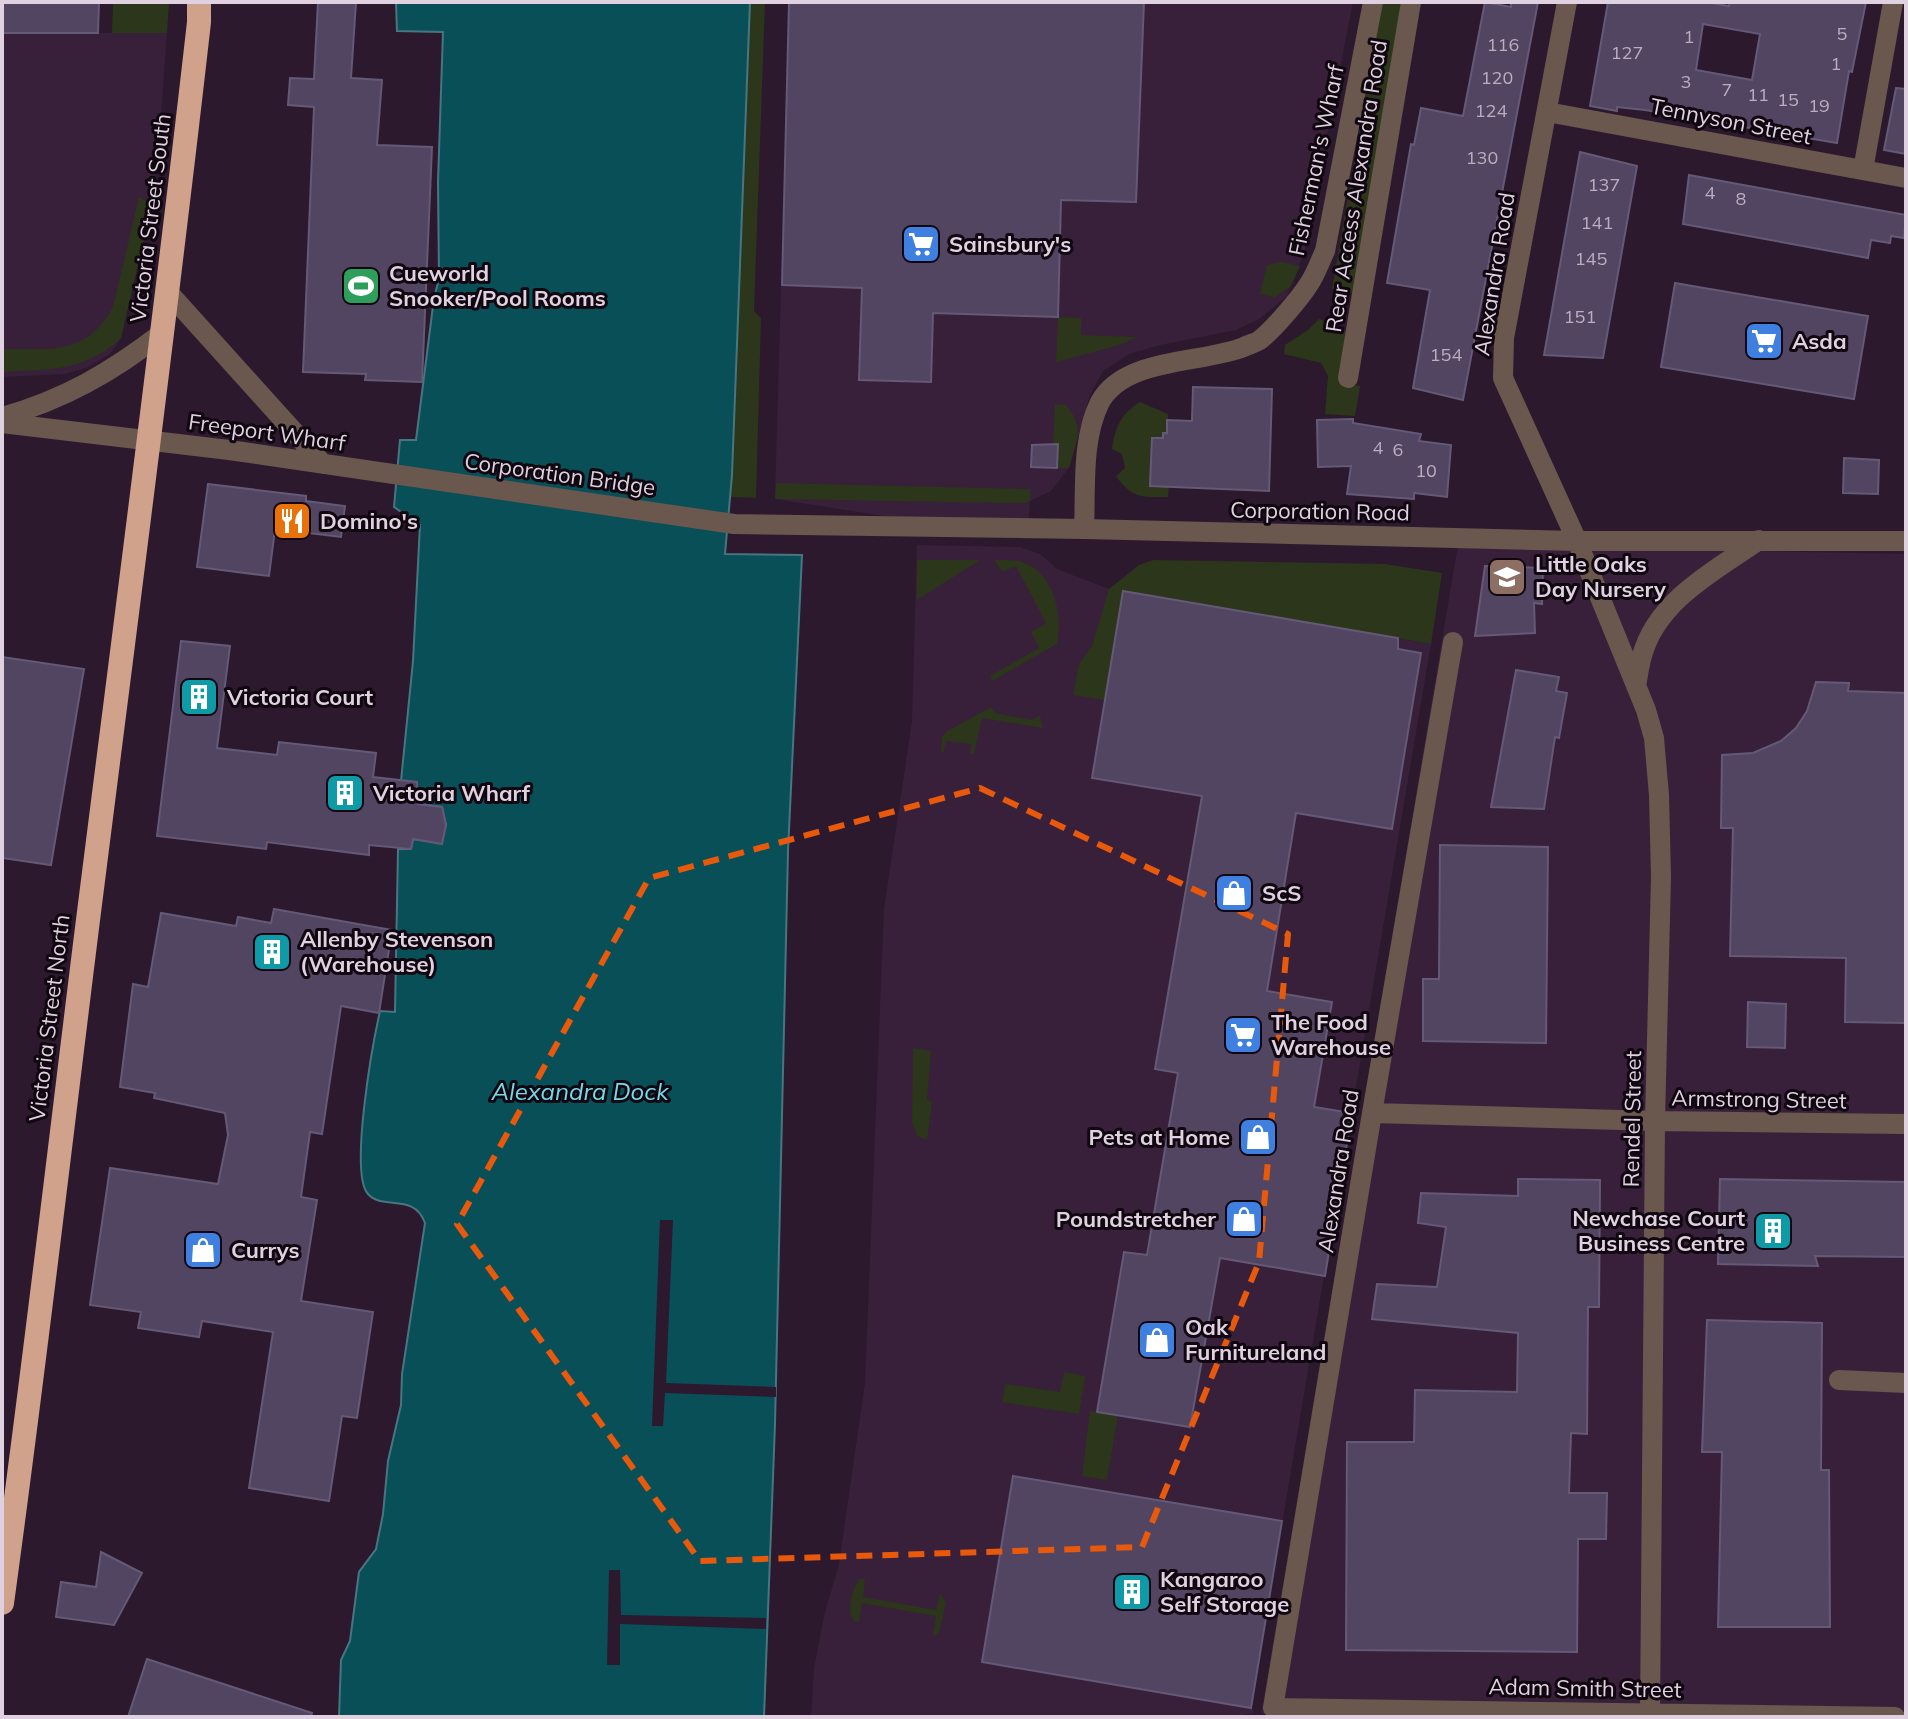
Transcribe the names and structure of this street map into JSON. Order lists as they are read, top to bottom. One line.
{"streets":{"highway":["Victoria Street South","Victoria Street North"],"street":["Tennyson Street","Fisherman's Wharf","Rear Access Alexandra Road","Alexandra Road","Freeport Wharf","Corporation Bridge","Corporation Road","Armstrong Street","Rendel Street","Adam Smith Street"]},"crossings":[["Tennyson Street","Alexandra Road"],["Fisherman's Wharf","Corporation Road"],["Victoria Street South","Freeport Wharf"],["Victoria Street South","Victoria Street North"],["Alexandra Road","Corporation Road"],["Alexandra Road","Armstrong Street"],["Alexandra Road","Rendel Street"],["Alexandra Road","Adam Smith Street"],["Freeport Wharf","Corporation Bridge"],["Freeport Wharf","Victoria Street North"],["Corporation Bridge","Corporation Road"],["Corporation Road","Rendel Street"],["Armstrong Street","Rendel Street"],["Rendel Street","Adam Smith Street"]],"water":["Alexandra Dock"],"places":{"supermarket":["Sainsbury's","Asda","The Food Warehouse"],"sports":["Cueworld Snooker/Pool Rooms"],"restaurant":["Domino's"],"school or university":["Little Oaks Day Nursery"],"building":["Victoria Court","Victoria Wharf","Allenby Stevenson (Warehouse)","Newchase Court Business Centre","Kangaroo Self Storage"],"shop":["ScS","Pets at Home","Poundstretcher","Currys","Oak Furnitureland"]},"house_numbers":["5","1","116","127","1","120","3","7","11","15","19","124","130","137","4","8","141","145","151","154","4","6","10"]}
